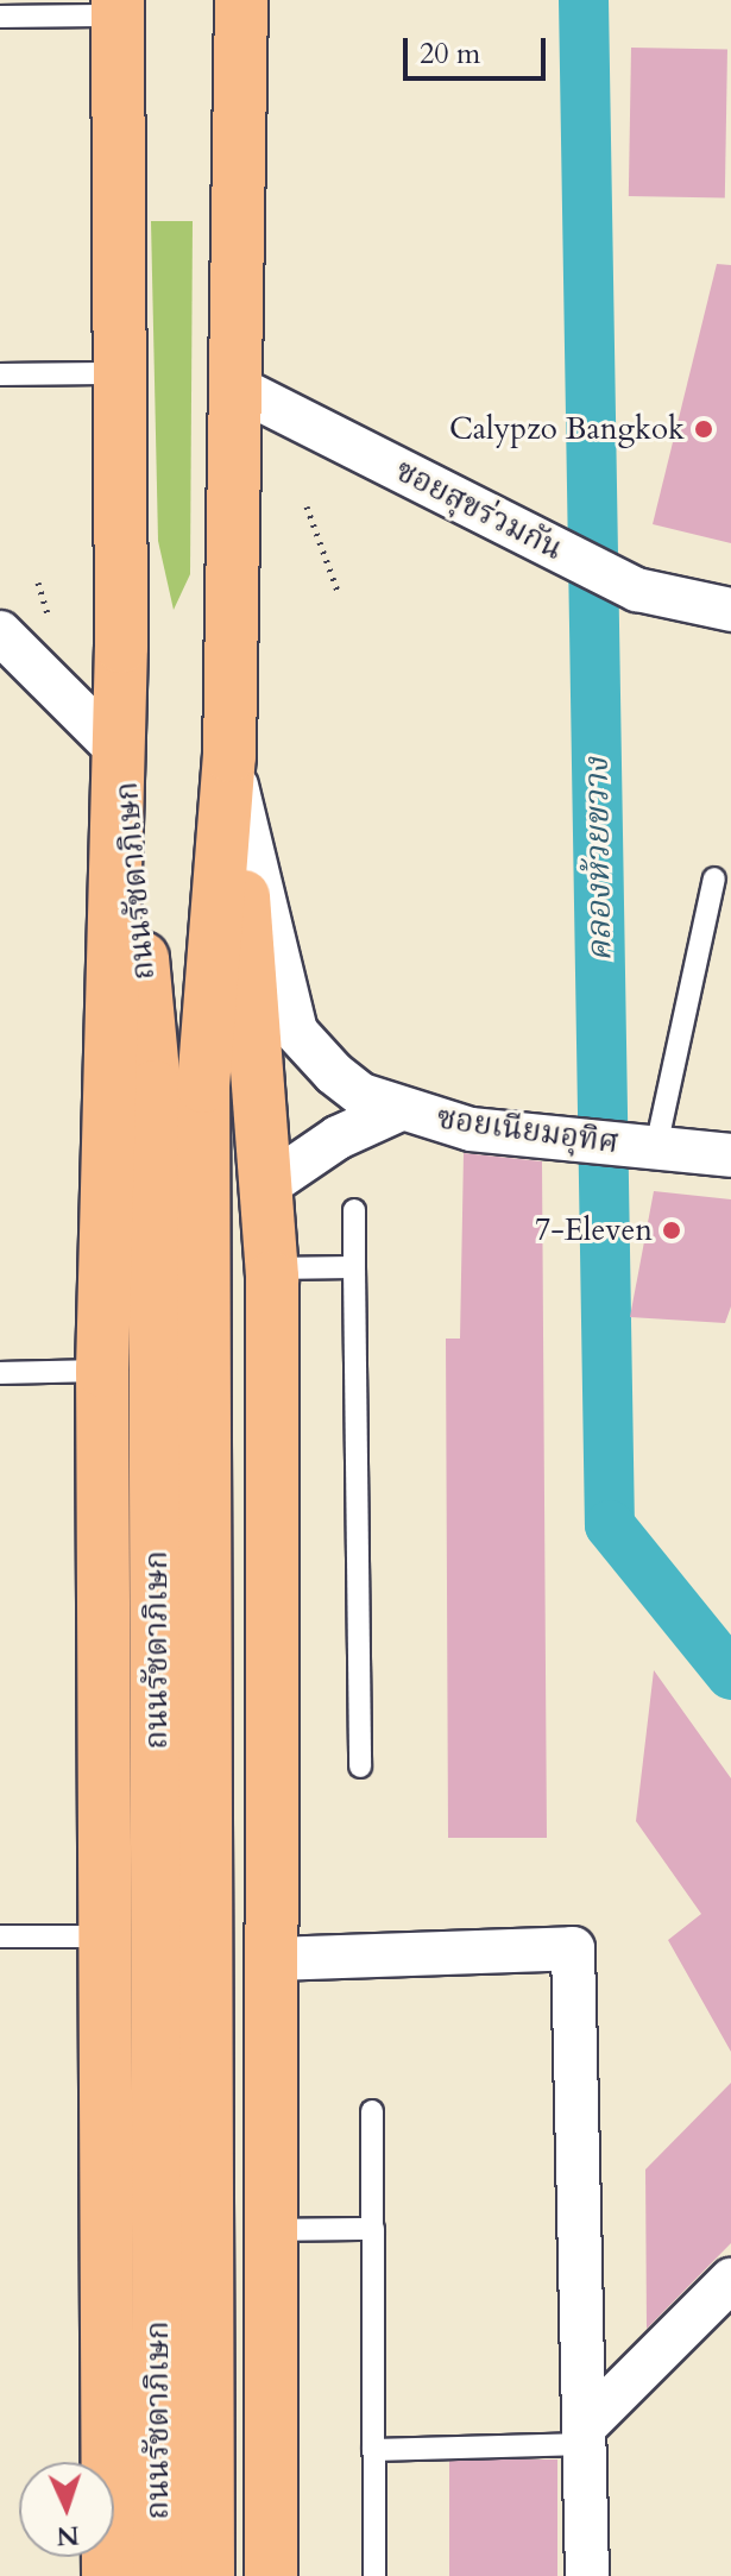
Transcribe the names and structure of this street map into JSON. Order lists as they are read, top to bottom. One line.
{"streets":{"main road":["ถนนรัชดาภิเษก"],"street":["ซอยสุขร่วมกัน","ซอยเนียมอุทิศ"]},"crossings":[["ซอยสุขร่วมกัน","ถนนรัชดาภิเษก"],["ถนนรัชดาภิเษก","ซอยเนียมอุทิศ"]],"water":["คลองห้วยขวาง"],"places":["Calypzo Bangkok","7-Eleven"],"scale_bar":"20 m","north":"bottom"}
